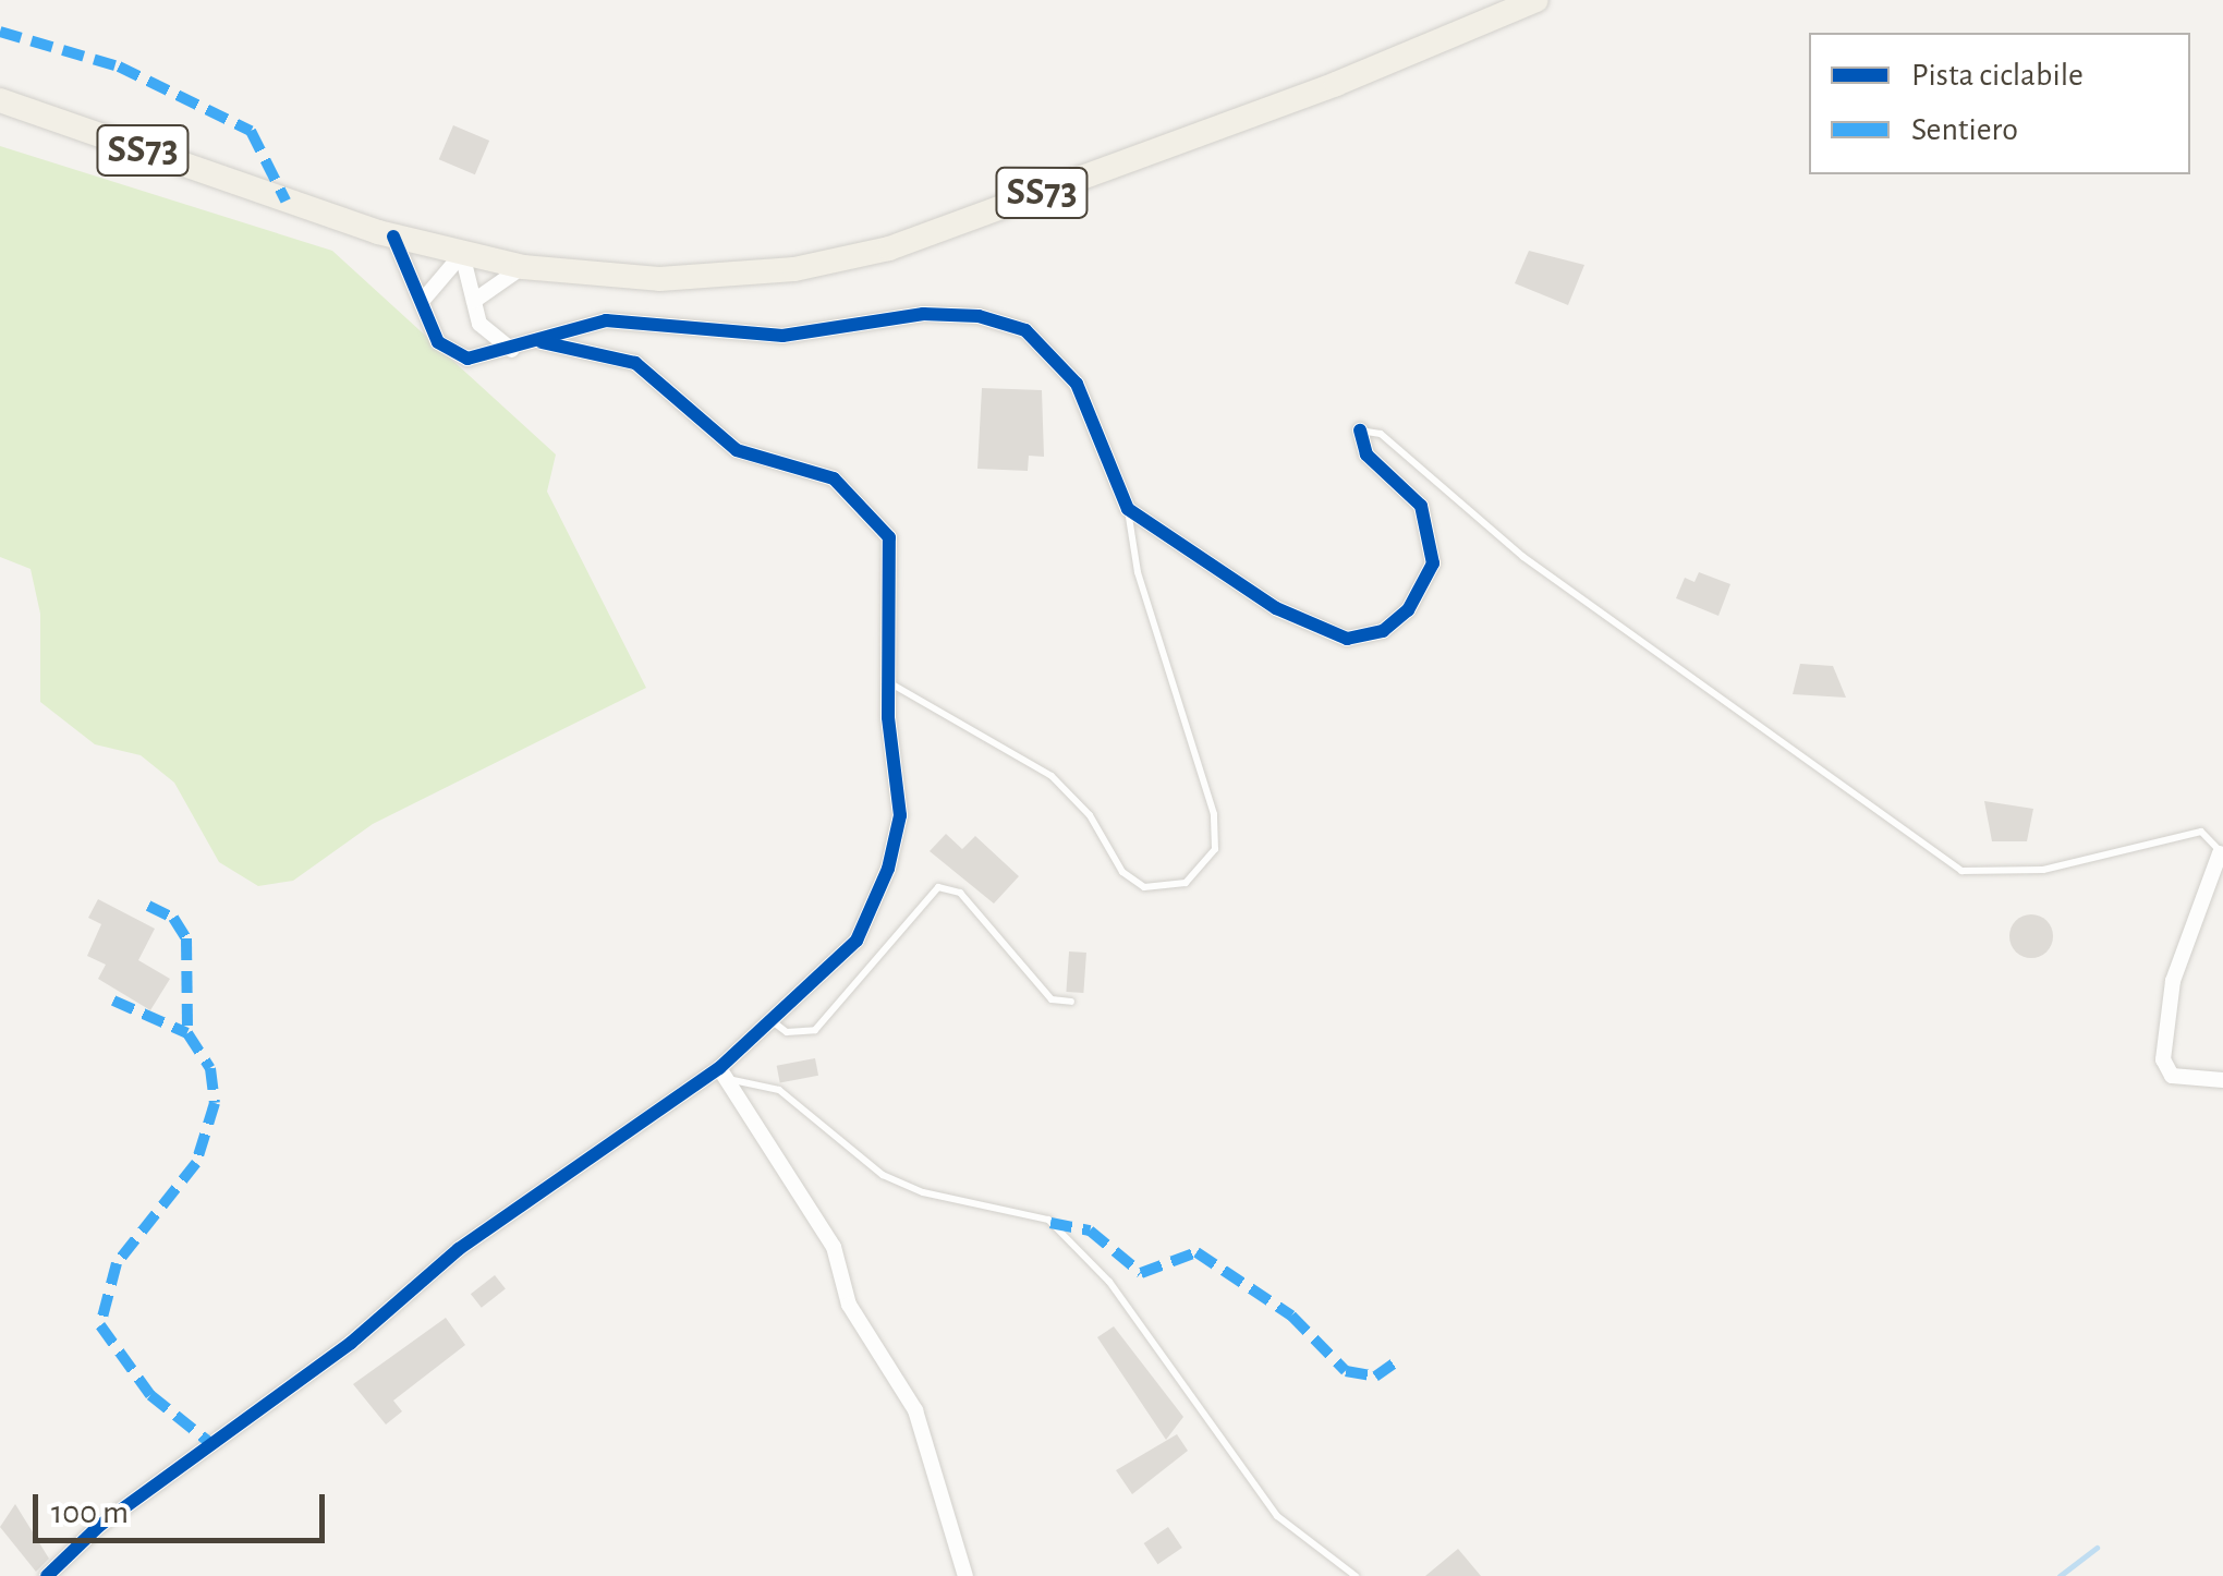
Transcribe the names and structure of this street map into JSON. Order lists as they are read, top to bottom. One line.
{"streets":{"main road":["SS73"]},"legend":["Pista ciclabile","Sentiero"],"scale_bar":"100 m"}
